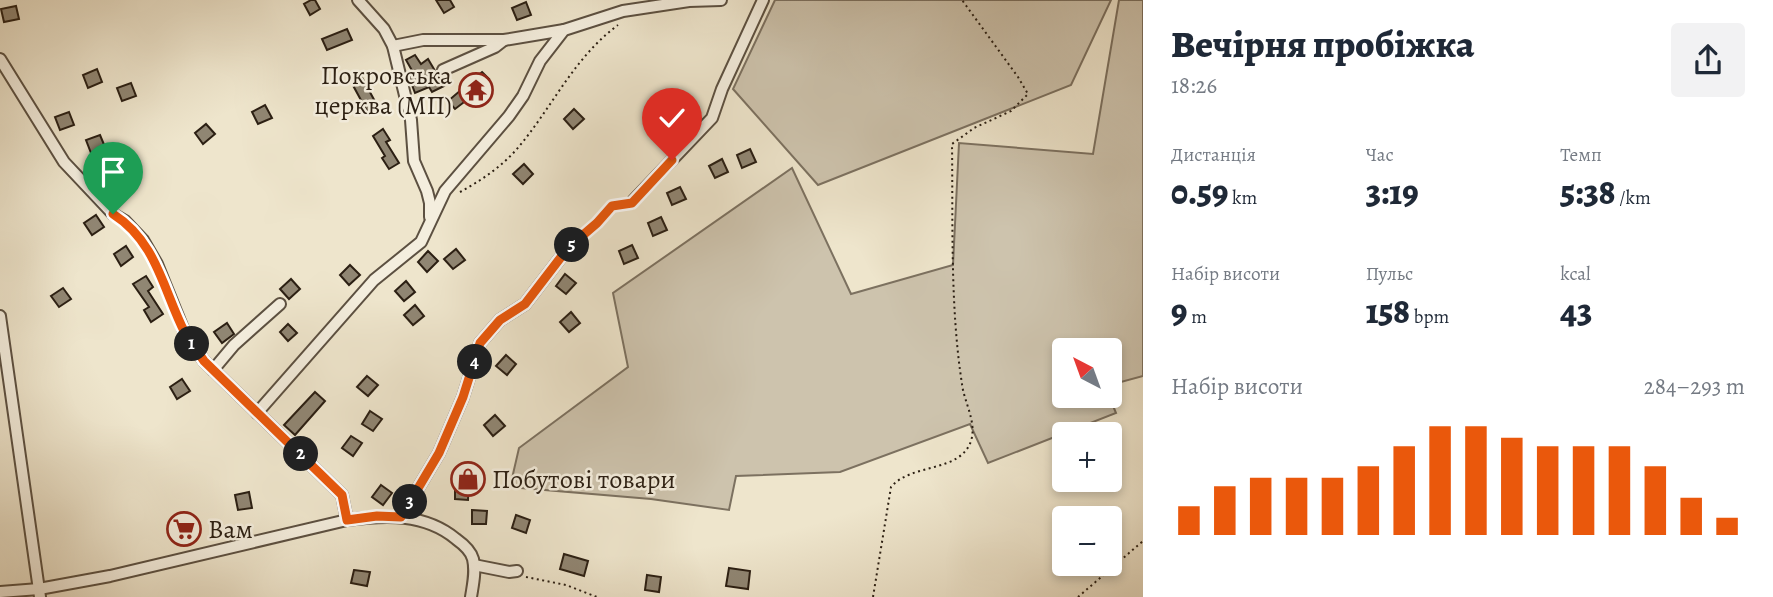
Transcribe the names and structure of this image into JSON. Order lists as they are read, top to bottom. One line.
{"places":{"temple":["Покровська церква (МП)"],"shop":["Побутові товари"],"supermarket":["Вам"]},"north":"top left","page":{"heading":["Вечірня пробіжка","18:26"],"stats":[["Дистанція","0.59 km"],["Час","3:19"],["Темп","5:38 /km"],["Набір висоти","9 m"],["Пульс","158 bpm"],["kcal","43"]],"pins":["5","1","4","2","3"],"map_buttons":["+","−"],"chart":["Набір висоти","284–293 m"]}}
